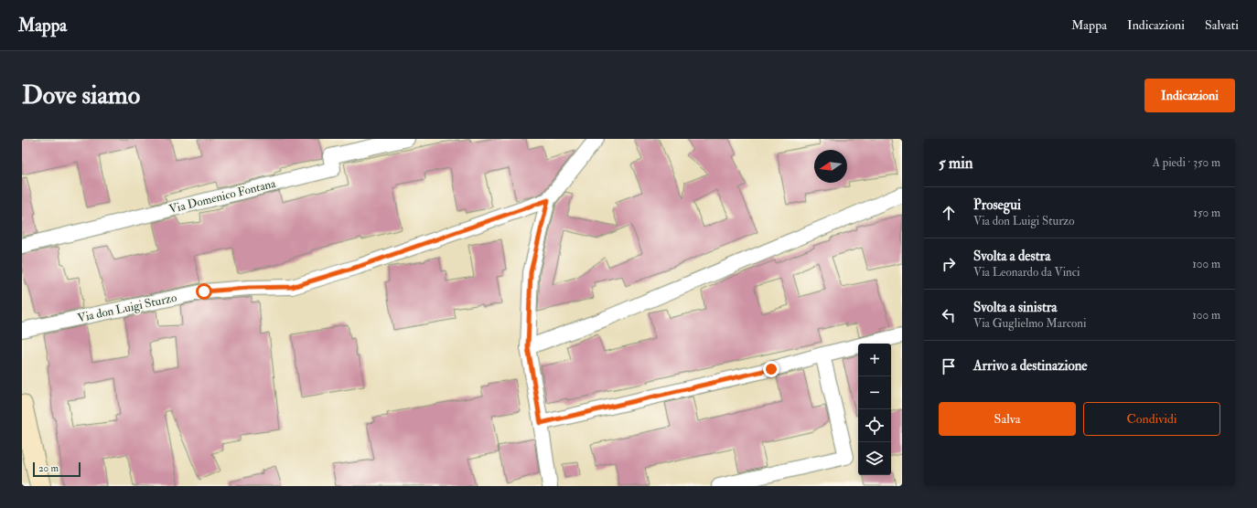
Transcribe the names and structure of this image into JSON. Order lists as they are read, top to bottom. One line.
{"streets":{"street":["Via Domenico Fontana","Via don Luigi Sturzo"]},"scale_bar":"20 m","north":"left","page":{"header":"Mappa","nav":["Mappa","Indicazioni","Salvati"],"buttons":["Indicazioni",["Salva","Condividi"]],"title":"Dove siamo","heading":["5 min","A piedi · 350 m"],"list":[["Prosegui","Via don Luigi Sturzo","150 m"],["Svolta a destra","Via Leonardo da Vinci","100 m"],["Svolta a sinistra","Via Guglielmo Marconi","100 m"],"Arrivo a destinazione"],"map_buttons":["+","−"],"scale":"20 m"}}
